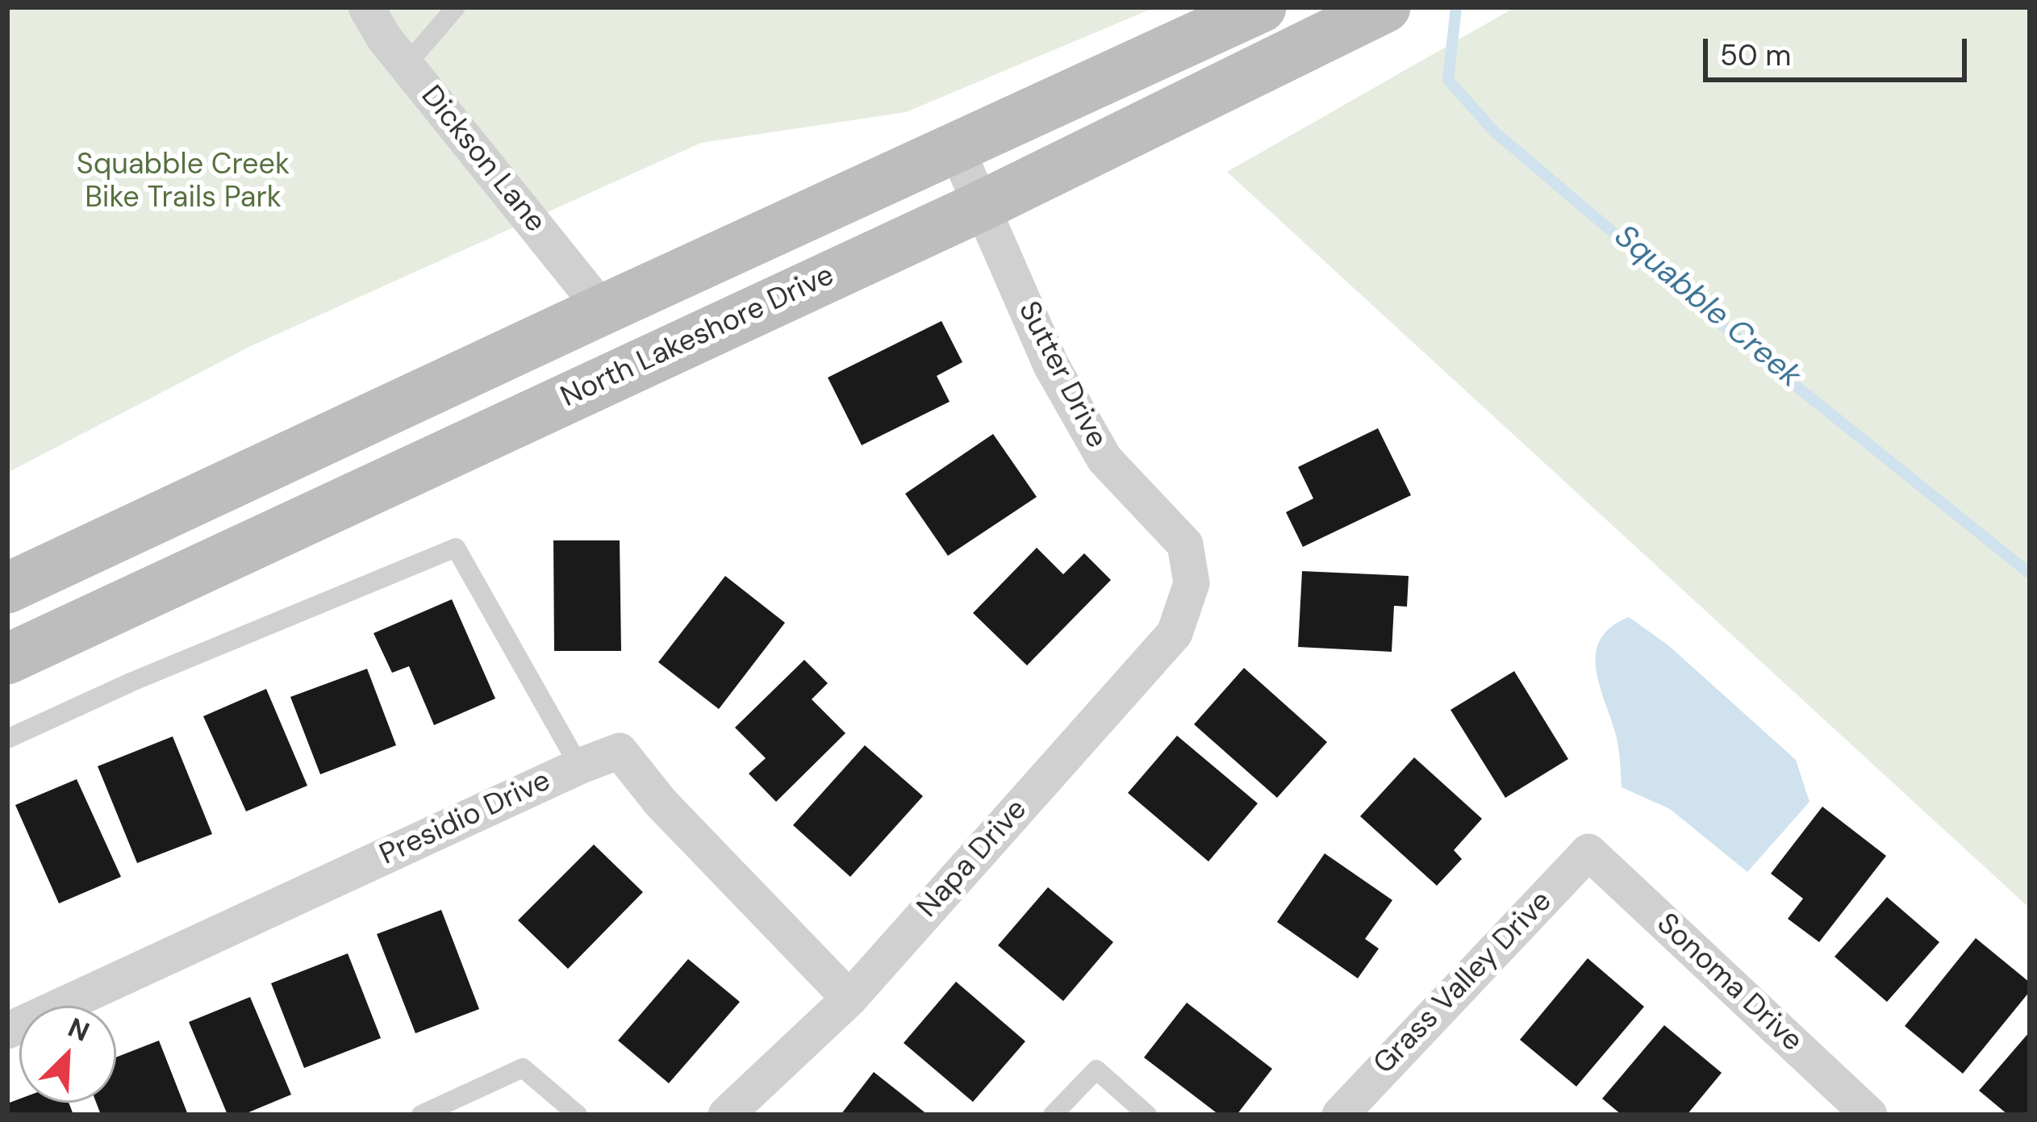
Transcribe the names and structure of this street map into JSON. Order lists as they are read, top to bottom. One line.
{"streets":{"main road":["North Lakeshore Drive"],"street":["Dickson Lane","Sutter Drive","Presidio Drive","Napa Drive","Grass Valley Drive","Sonoma Drive"]},"crossings":[["North Lakeshore Drive","Sutter Drive"],["Sutter Drive","Napa Drive"],["Presidio Drive","Napa Drive"],["Grass Valley Drive","Sonoma Drive"]],"water":["Squabble Creek"],"parks":["Squabble Creek Bike Trails Park"],"scale_bar":"50 m","north":"top right"}
